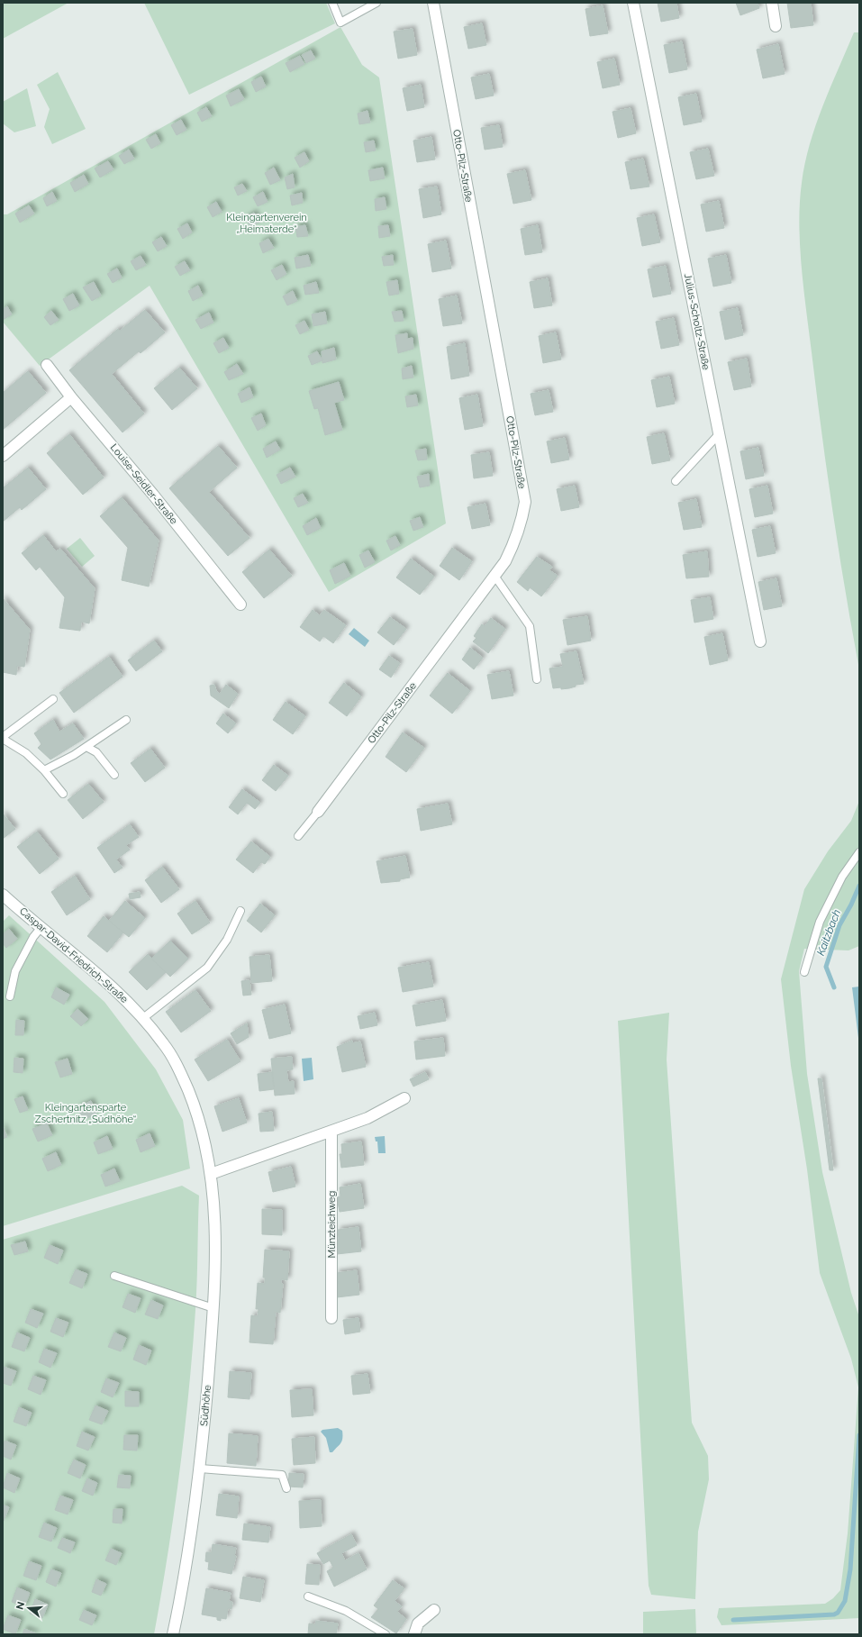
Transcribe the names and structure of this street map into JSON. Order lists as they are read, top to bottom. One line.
{"streets":{"street":["Otto-Pilz-Straße","Julius-Scholtz-Straße","Louise-Seidler-Straße","Caspar-David-Friedrich-Straße","Münzteichweg","Südhöhe"]},"crossings":[["Caspar-David-Friedrich-Straße","Südhöhe"]],"water":["Kaitzbach"],"parks":["Kleingartenverein „Heimaterde“","Kleingartensparte Zschertnitz „Südhöhe“"],"north":"left"}
